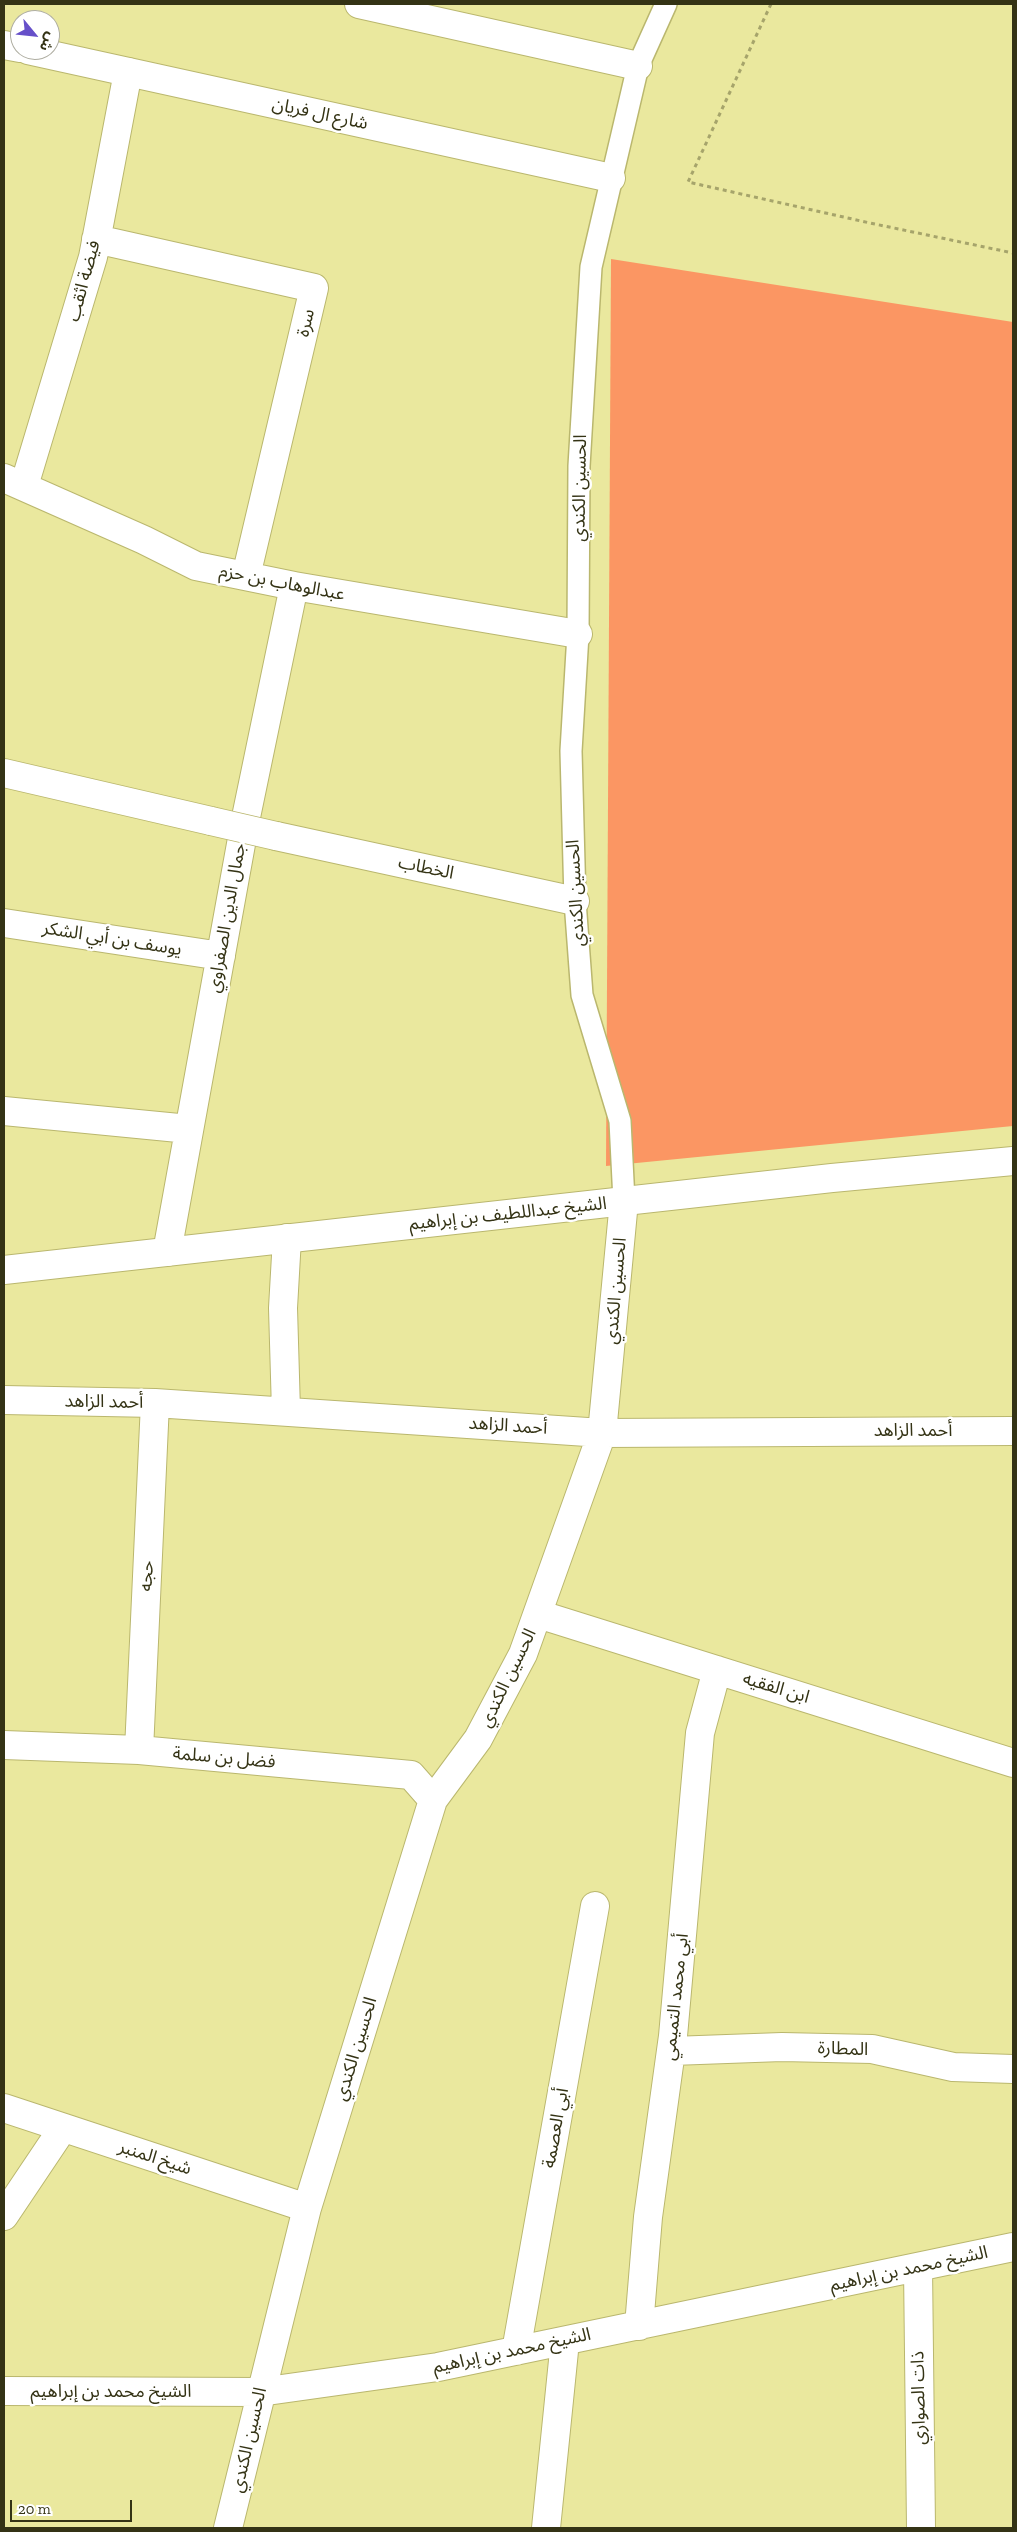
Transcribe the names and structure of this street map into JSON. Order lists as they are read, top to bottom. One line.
{"streets":{"street":["شارع ال فريان","فيضة اثقب","سرة","الحسين الكندي","عبدالوهاب بن حزم","الخطاب","جمال الدين الصفراوي","يوسف بن أبي الشكر","الشيخ عبداللطيف بن إبراهيم","أحمد الزاهد","حجه","ابن الفقيه","فضل بن سلمة","أبي محمد التميمي","المطارة","أبي العصمة","شيخ المنبر","الشيخ محمد بن إبراهيم","ذات الصواري"]},"crossings":[["شارع ال فريان","فيضة اثقب"],["شارع ال فريان","الحسين الكندي"],["فيضة اثقب","سرة"],["فيضة اثقب","عبدالوهاب بن حزم"],["سرة","عبدالوهاب بن حزم"],["الحسين الكندي","عبدالوهاب بن حزم"],["الحسين الكندي","الخطاب"],["الحسين الكندي","الشيخ عبداللطيف بن إبراهيم"],["الحسين الكندي","أحمد الزاهد"],["الحسين الكندي","ابن الفقيه"],["الحسين الكندي","فضل بن سلمة"],["الحسين الكندي","شيخ المنبر"],["الحسين الكندي","الشيخ محمد بن إبراهيم"],["عبدالوهاب بن حزم","جمال الدين الصفراوي"],["جمال الدين الصفراوي","يوسف بن أبي الشكر"],["جمال الدين الصفراوي","الشيخ عبداللطيف بن إبراهيم"],["أحمد الزاهد","حجه"],["حجه","فضل بن سلمة"],["ابن الفقيه","أبي محمد التميمي"],["أبي محمد التميمي","المطارة"],["أبي محمد التميمي","الشيخ محمد بن إبراهيم"],["أبي العصمة","الشيخ محمد بن إبراهيم"],["الشيخ محمد بن إبراهيم","ذات الصواري"]],"scale_bar":"20 m","north":"bottom right"}
